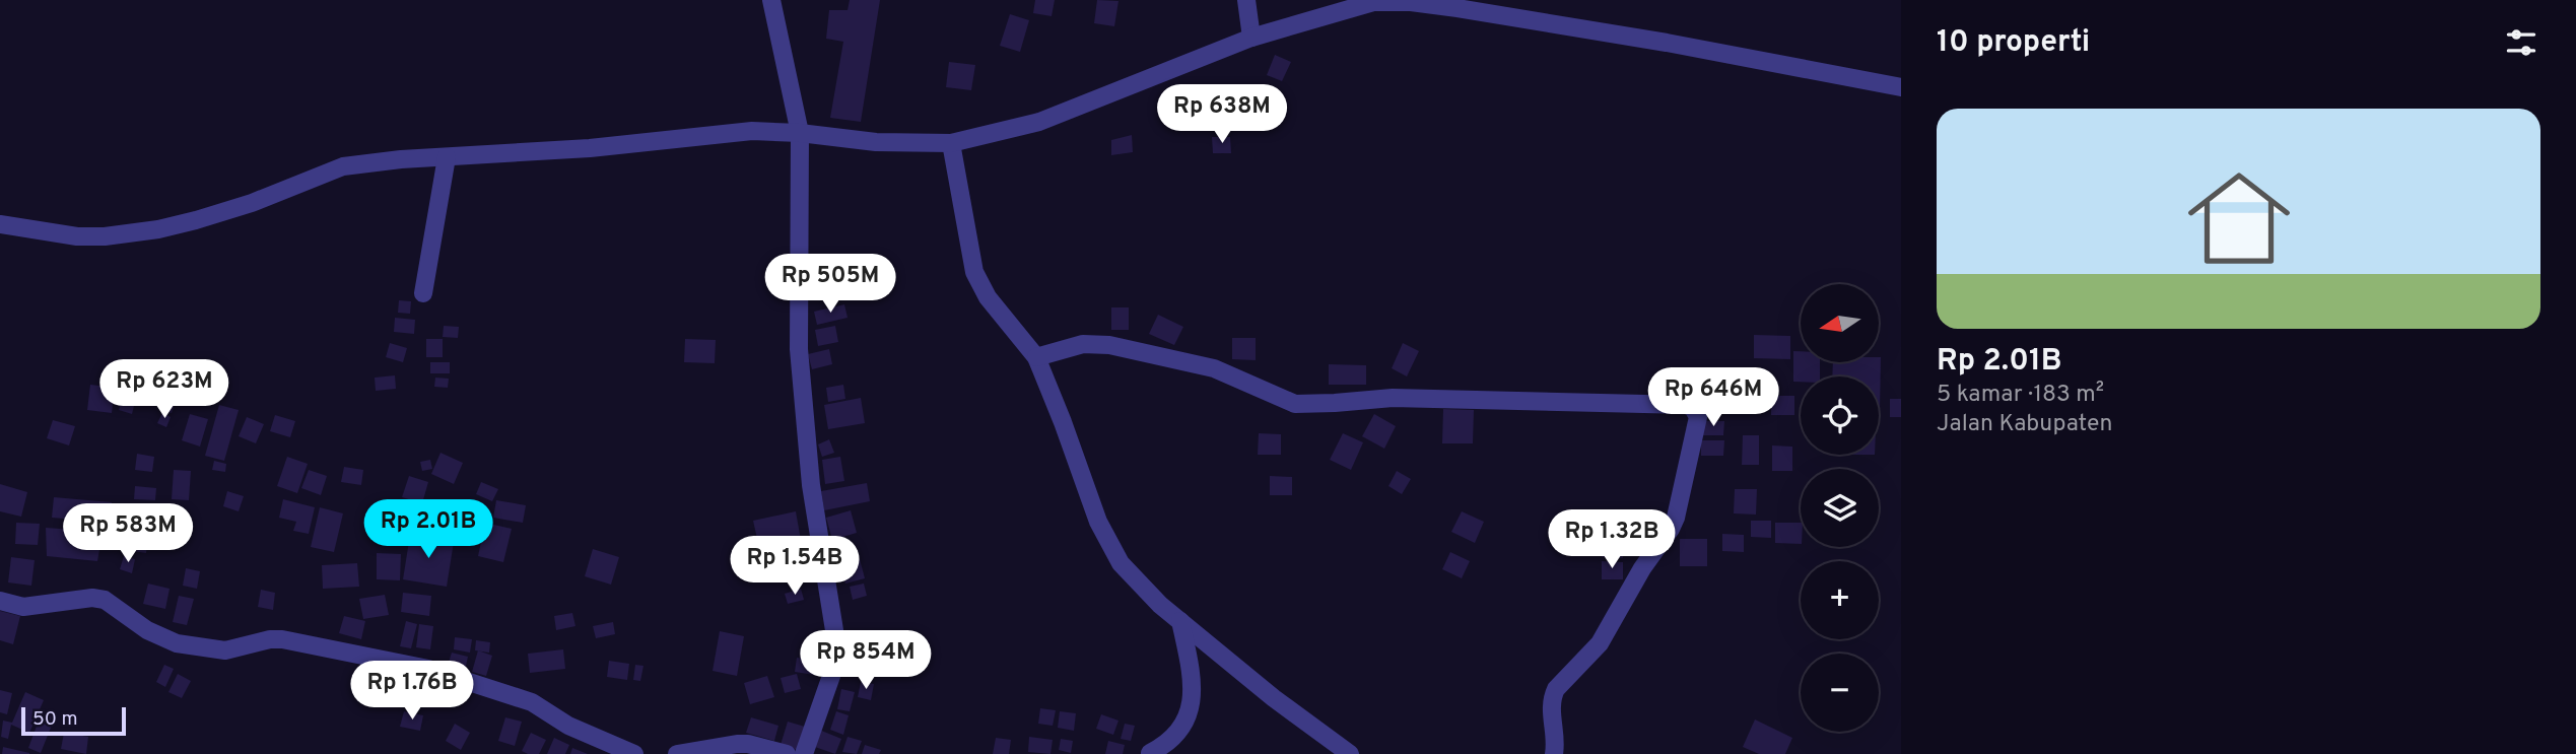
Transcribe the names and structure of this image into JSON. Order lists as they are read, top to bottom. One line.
{"scale_bar":"50 m","north":"left","page":{"heading":"10 properti","price":["Rp 638M","Rp 505M","Rp 623M","Rp 646M","Rp 2.01B","Rp 583M","Rp 1.32B","Rp 1.54B","Rp 854M","Rp 1.76B"],"list":[{"name":"Rp 2.01B","note":"5 kamar · 183 m² · Jalan Kabupaten"}],"map_buttons":["+","−"],"scale":"50 m"}}
